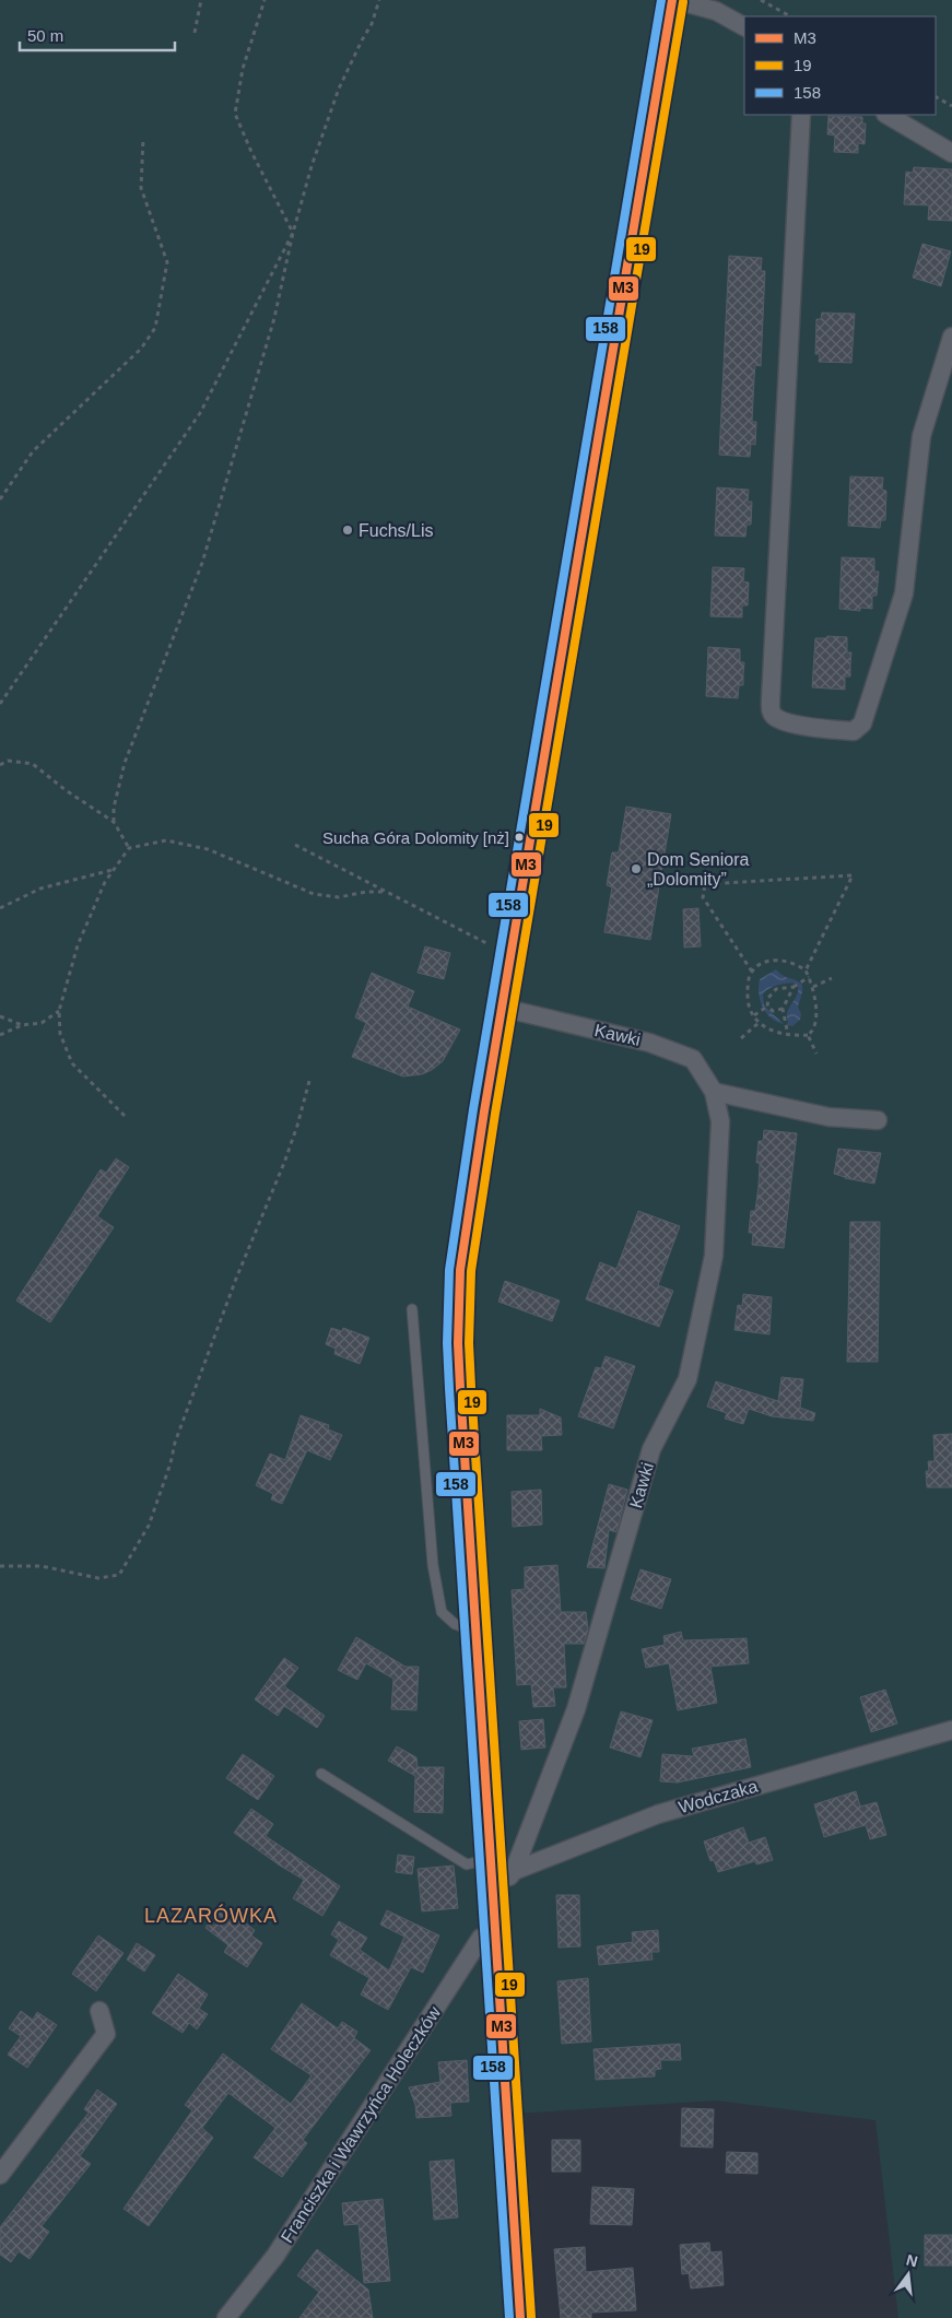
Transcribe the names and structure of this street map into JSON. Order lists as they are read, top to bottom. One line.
{"streets":{"street":["Kawki","Wodczaka","Franciszka i Wawrzyńca Holeczków"]},"crossings":[["Kawki","Wodczaka"]],"districts":["LAZARÓWKA"],"places":["Fuchs/Lis","Sucha Góra Dolomity [nż]","Dom Seniora „Dolomity”"],"lines":["transit line M3","transit line 158","transit line 19"],"legend":["M3","19","158"],"scale_bar":"50 m","north":"top"}
